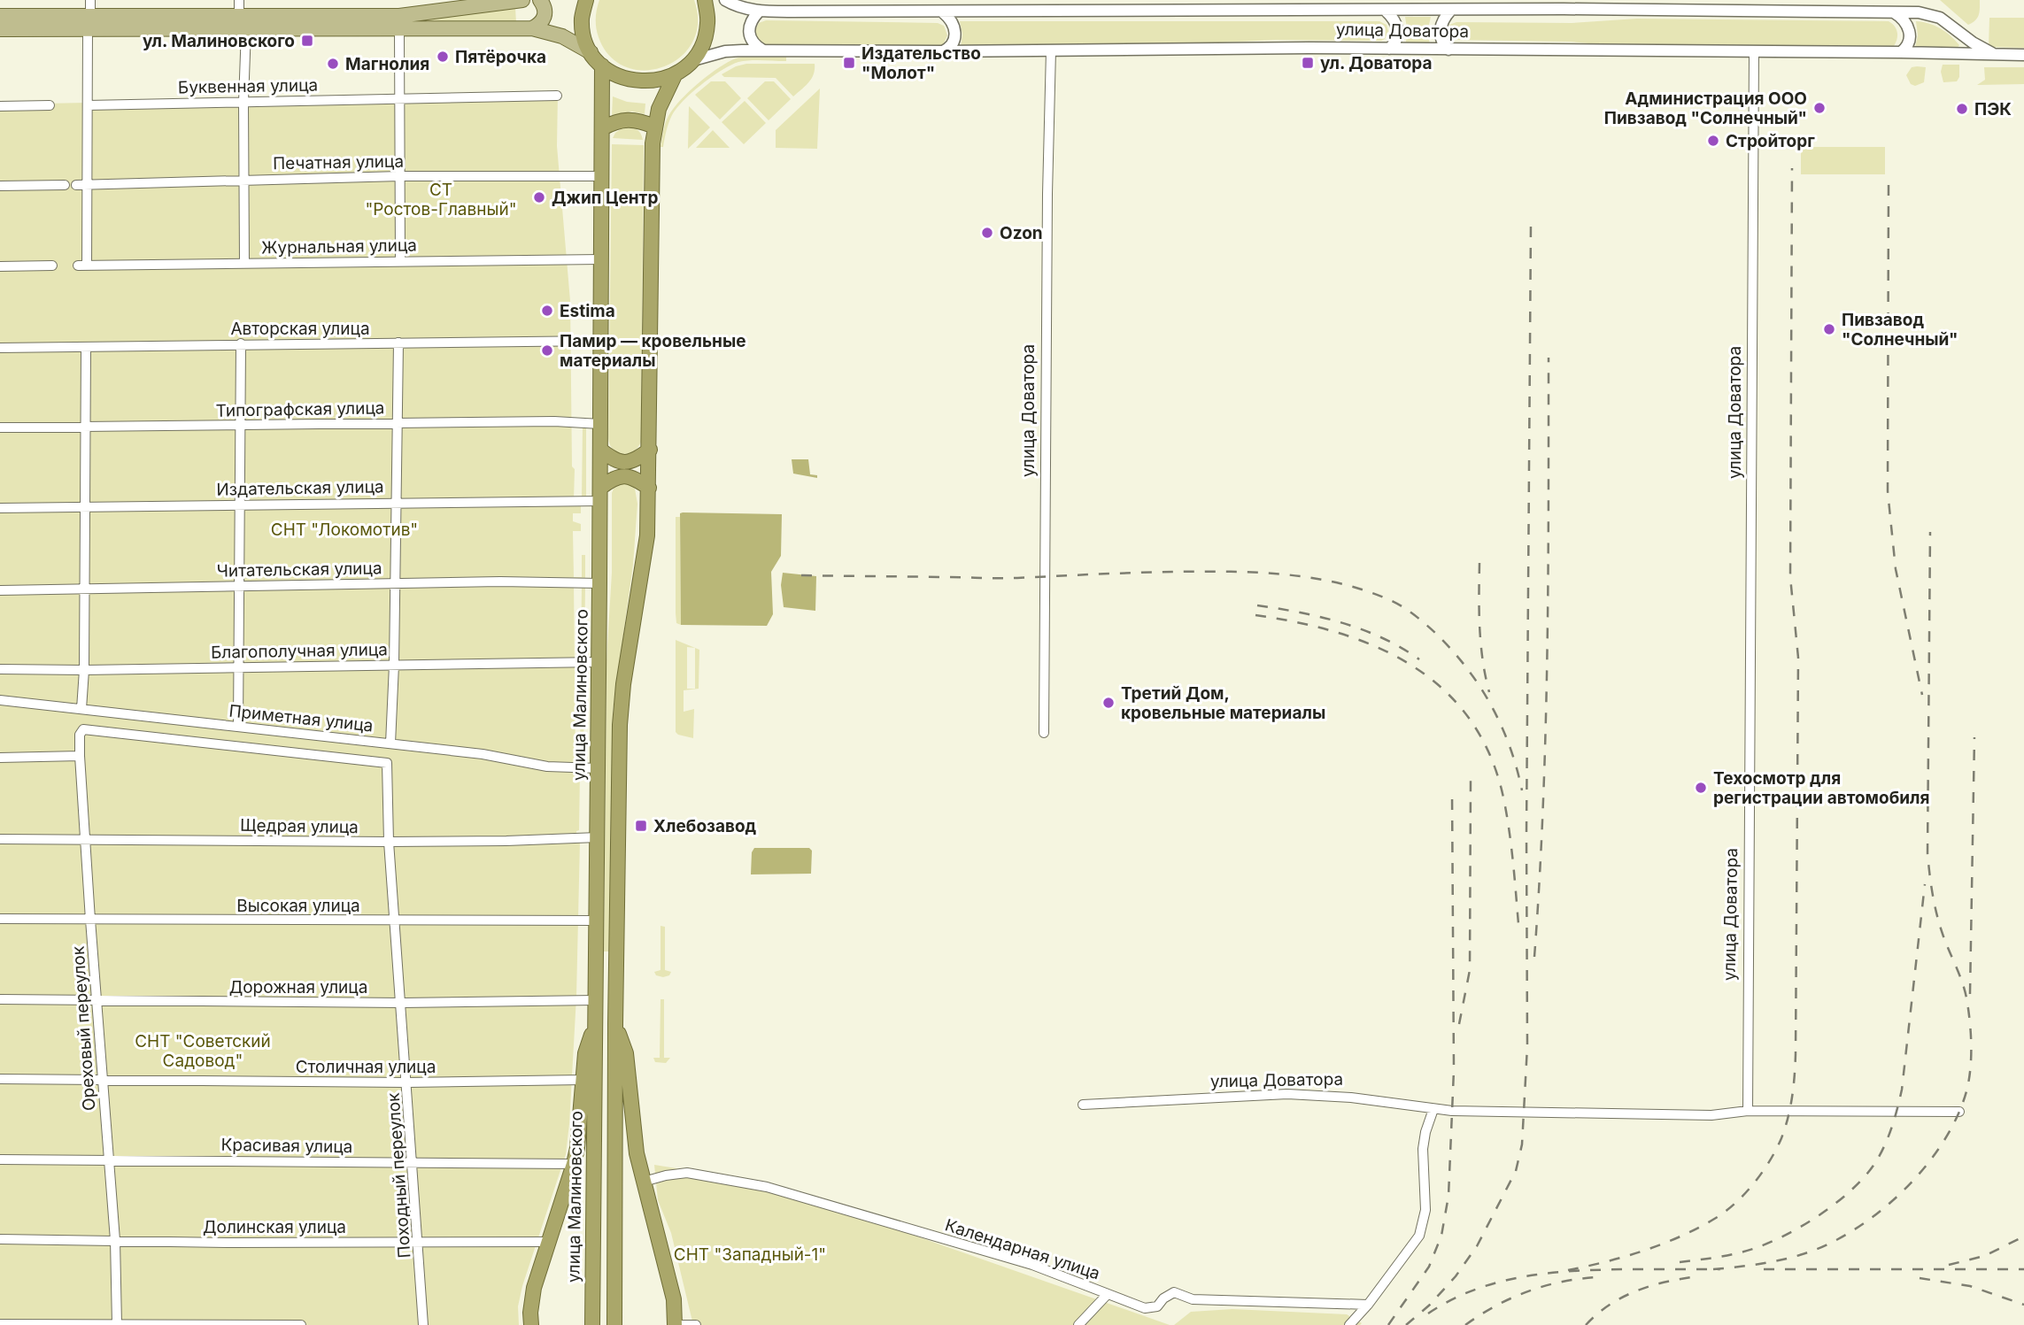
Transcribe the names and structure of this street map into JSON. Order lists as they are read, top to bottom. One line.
{"streets":{"highway":["улица Малиновского"],"street":["улица Доватора","Буквенная улица","Печатная улица","Журнальная улица","Авторская улица","Типографская улица","Издательская улица","Читательская улица","Благополучная улица","Приметная улица","Щедрая улица","Высокая улица","Дорожная улица","Ореховый переулок","Столичная улица","Красивая улица","Походный переулок","Долинская улица","Календарная улица"]},"crossings":[["Печатная улица","Журнальная улица"],["Печатная улица","улица Малиновского"],["Журнальная улица","улица Малиновского"],["Авторская улица","улица Малиновского"],["Типографская улица","улица Малиновского"],["Издательская улица","улица Малиновского"],["Читательская улица","улица Малиновского"],["Благополучная улица","улица Малиновского"],["улица Малиновского","Приметная улица"],["улица Малиновского","Щедрая улица"],["улица Малиновского","Высокая улица"],["улица Малиновского","Дорожная улица"],["Щедрая улица","Ореховый переулок"],["Щедрая улица","Походный переулок"],["Высокая улица","Ореховый переулок"],["Высокая улица","Походный переулок"],["Дорожная улица","Ореховый переулок"],["Дорожная улица","Походный переулок"],["Ореховый переулок","Столичная улица"],["Ореховый переулок","Красивая улица"],["Ореховый переулок","Походный переулок"],["Ореховый переулок","Долинская улица"],["Столичная улица","Походный переулок"],["Красивая улица","Походный переулок"],["Походный переулок","Долинская улица"]],"parks":["СТ \"Ростов-Главный\"","СНТ \"Локомотив\"","СНТ \"Советский Садовод\"","СНТ \"Западный-1\""],"places":{"transit":["ул. Малиновского","Издательство \"Молот\"","ул. Доватора","Хлебозавод"],"other":["Пятёрочка","Магнолия","Администрация ООО Пивзавод \"Солнечный\"","ПЭК","Стройторг","Джип Центр","Ozon","Estima","Пивзавод \"Солнечный\"","Памир — кровельные материалы","Третий Дом, кровельные материалы","Техосмотр для регистрации автомобиля"]}}
